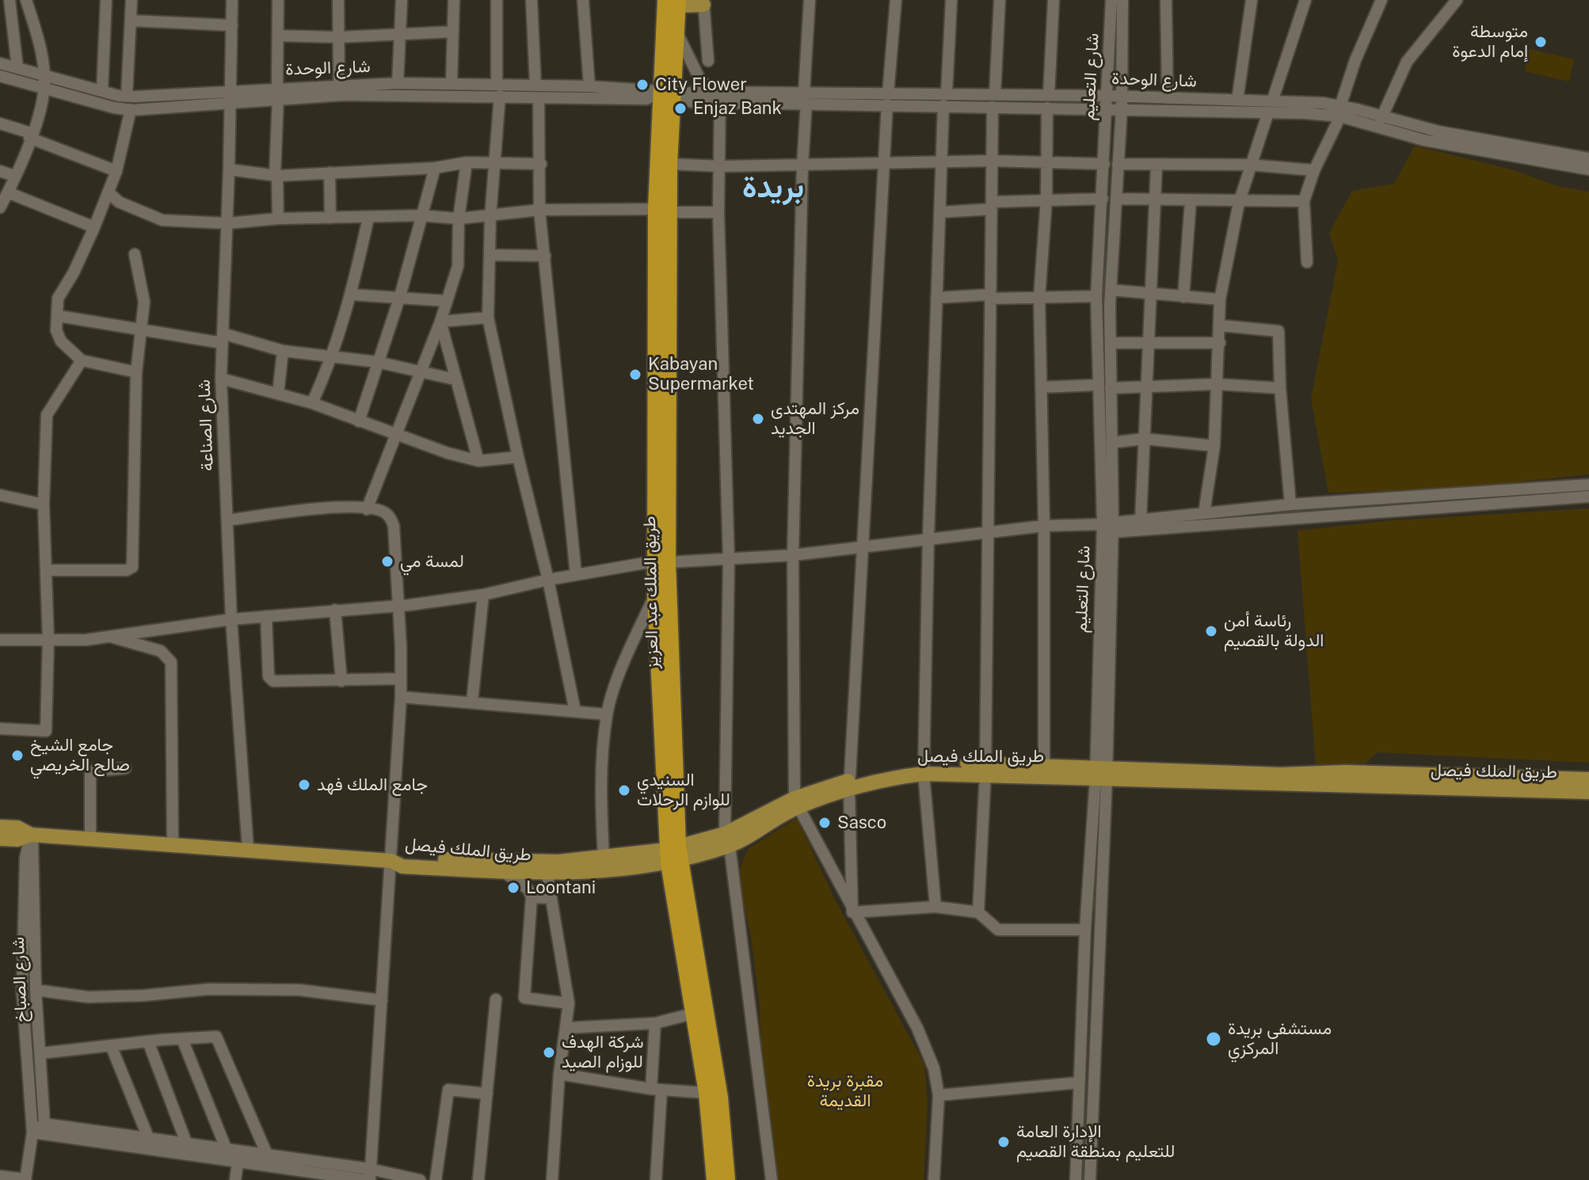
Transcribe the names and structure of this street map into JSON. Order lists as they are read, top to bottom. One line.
{"streets":{"highway":["طريق الملك عبد العزيز"],"main road":["طريق الملك فيصل"],"street":["شارع الوحدة","شارع التعليم","شارع الصناعة","شارع الصباخ"]},"crossings":[["شارع الوحدة","شارع التعليم"],["شارع الوحدة","شارع الصناعة"],["شارع الوحدة","طريق الملك عبد العزيز"],["شارع التعليم","طريق الملك فيصل"],["شارع الصناعة","طريق الملك فيصل"],["طريق الملك عبد العزيز","طريق الملك فيصل"],["طريق الملك فيصل","شارع الصباخ"]],"districts":["بريدة"],"parks":["مقبرة بريدة القديمة"],"places":["متوسطة إمام الدعوة","City Flower","Enjaz Bank","Kabayan Supermarket","مركز المهتدى الجديد","لمسة مي","رئاسة أمن الدولة بالقصيم","جامع الشيخ صالح الخريصي","جامع الملك فهد","السنيدي للوازم الرحلات","Sasco","Loontani","مستشفى بريدة المركزي","شركة الهدف للوزام الصيد","الإدارة العامة للتعليم بمنطقة القصيم"]}
